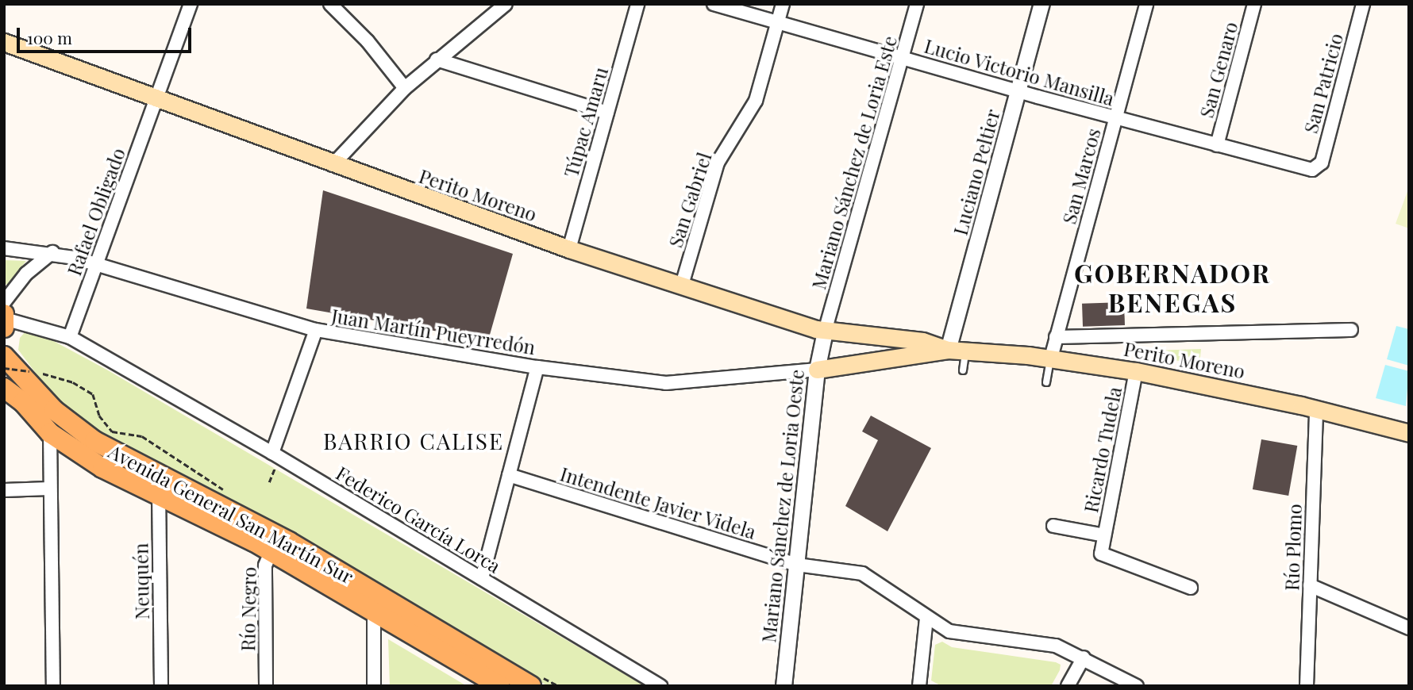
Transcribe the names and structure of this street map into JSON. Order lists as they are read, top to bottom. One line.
{"streets":{"main road":["Perito Moreno","Avenida General San Martín Sur"],"street":["San Genaro","Lucio Victorio Mansilla","San Patricio","Túpac Amaru","Mariano Sánchez de Loria Este","Luciano Peltier","San Marcos","San Gabriel","Rafael Obligado","Juan Martín Pueyrredón","Ricardo Tudela","Intendente Javier Videla","Mariano Sánchez de Loria Oeste","Federico García Lorca","Río Plomo","Neuquén","Río Negro"]},"crossings":[["San Genaro","Lucio Victorio Mansilla"],["Lucio Victorio Mansilla","San Patricio"],["Lucio Victorio Mansilla","Mariano Sánchez de Loria Este"],["Lucio Victorio Mansilla","Luciano Peltier"],["Lucio Victorio Mansilla","San Marcos"],["Lucio Victorio Mansilla","San Gabriel"],["Túpac Amaru","Perito Moreno"],["Mariano Sánchez de Loria Este","Perito Moreno"],["Mariano Sánchez de Loria Este","Mariano Sánchez de Loria Oeste"],["Luciano Peltier","Perito Moreno"],["San Marcos","Perito Moreno"],["Perito Moreno","San Gabriel"],["Perito Moreno","Rafael Obligado"],["Perito Moreno","Juan Martín Pueyrredón"],["Perito Moreno","Ricardo Tudela"],["Perito Moreno","Mariano Sánchez de Loria Oeste"],["Perito Moreno","Río Plomo"],["Rafael Obligado","Juan Martín Pueyrredón"],["Rafael Obligado","Federico García Lorca"],["Juan Martín Pueyrredón","Mariano Sánchez de Loria Oeste"],["Intendente Javier Videla","Mariano Sánchez de Loria Oeste"],["Avenida General San Martín Sur","Neuquén"],["Avenida General San Martín Sur","Río Negro"]],"districts":["GOBERNADOR BENEGAS","BARRIO CALISE"],"scale_bar":"100 m"}
